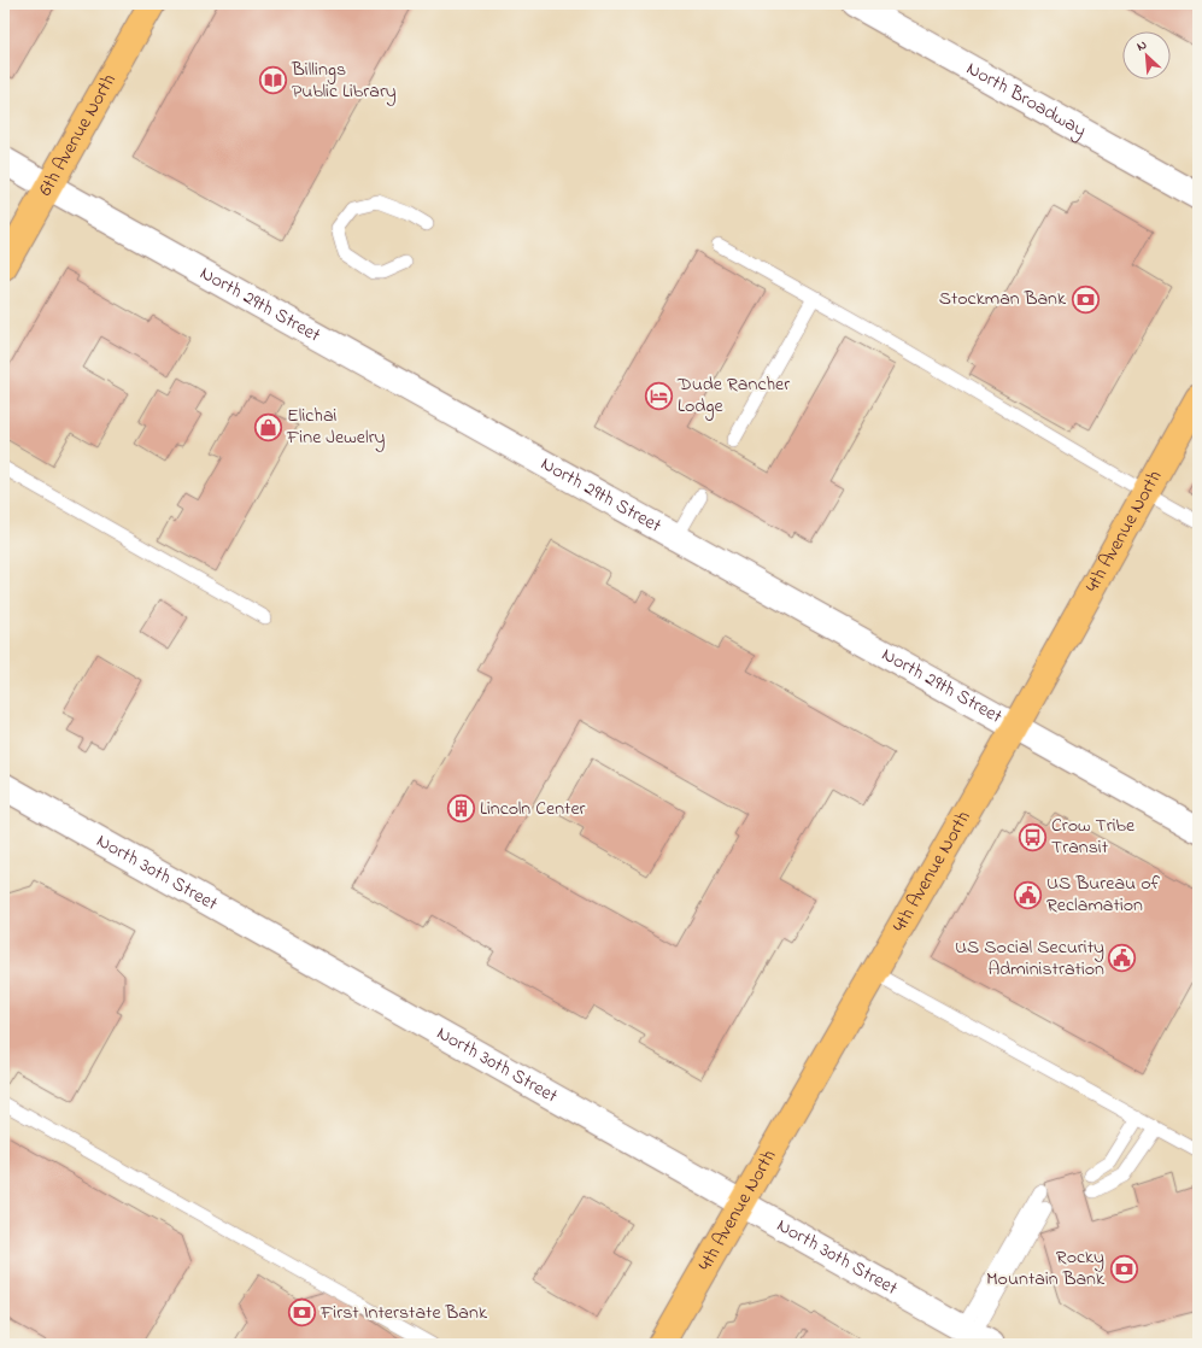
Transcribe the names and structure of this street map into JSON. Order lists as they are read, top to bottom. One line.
{"streets":{"main road":["6th Avenue North","4th Avenue North"],"street":["North Broadway","North 29th Street","North 30th Street"]},"crossings":[["6th Avenue North","North 29th Street"],["North 29th Street","4th Avenue North"],["4th Avenue North","North 30th Street"]],"places":{"library":["Billings Public Library"],"bank":["Stockman Bank","Rocky Mountain Bank","First Interstate Bank"],"hotel":["Dude Rancher Lodge"],"shop":["Elichai Fine Jewelry"],"building":["Lincoln Center"],"bus stop":["Crow Tribe Transit"],"public building":["US Bureau of Reclamation","US Social Security Administration"]},"north":"top left"}
